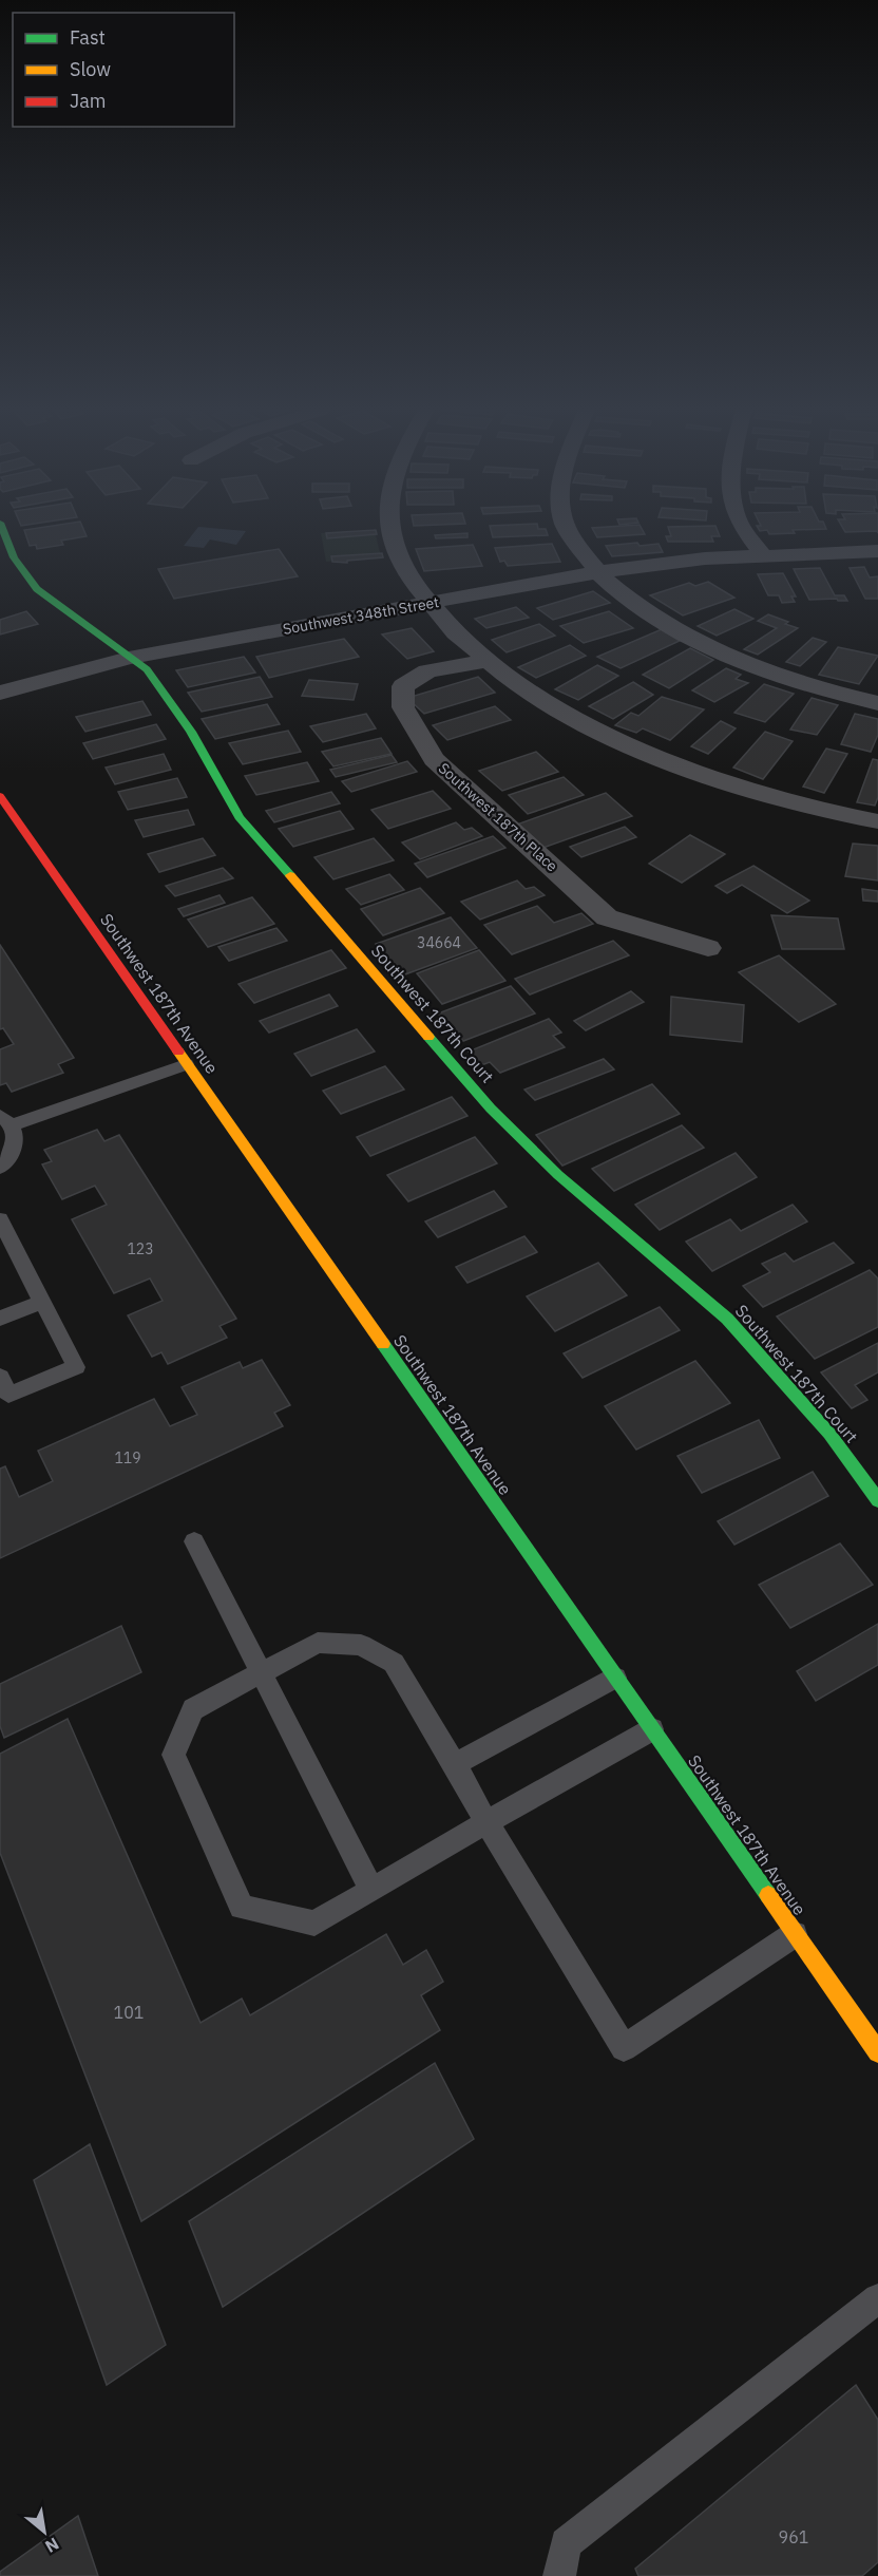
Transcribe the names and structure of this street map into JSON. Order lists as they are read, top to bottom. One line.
{"streets":{"street":["Southwest 348th Street","Southwest 187th Place","Southwest 187th Avenue","Southwest 187th Court"]},"crossings":[["Southwest 348th Street","Southwest 187th Court"]],"house_numbers":["34664","123","119","101","961"],"legend":["Fast","Slow","Jam"],"north":"bottom right"}
